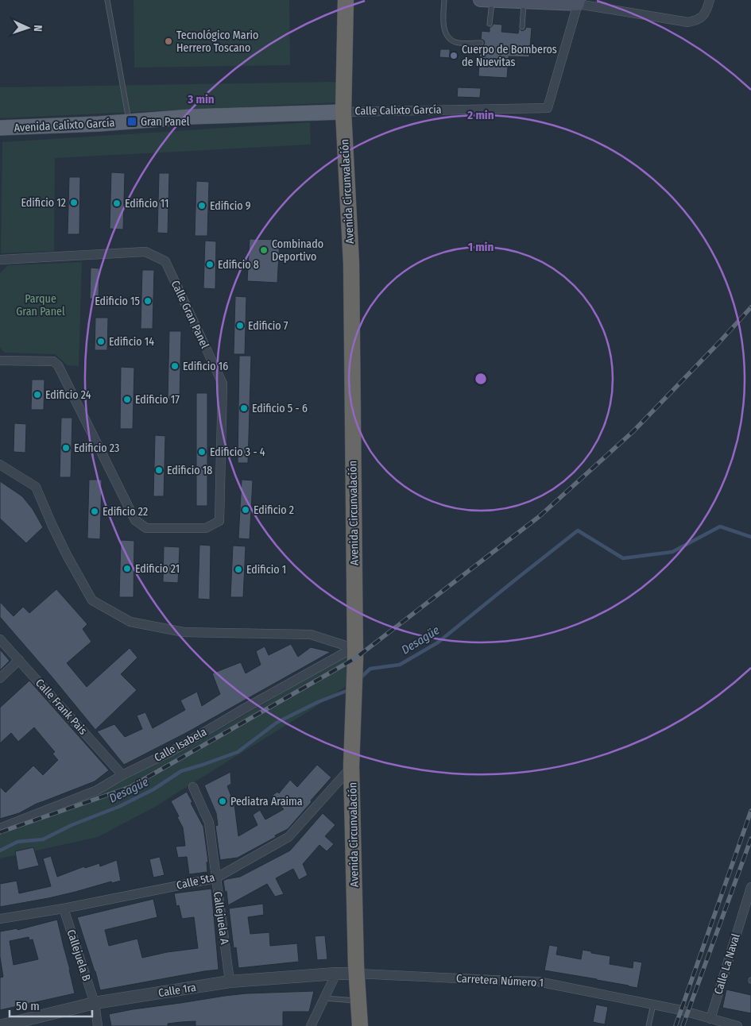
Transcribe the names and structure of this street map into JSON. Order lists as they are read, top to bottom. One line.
{"streets":{"highway":["Avenida Circunvalación"],"main road":["Avenida Calixto García"],"street":["Calle Calixto García","Calle Gran Panel","Calle Frank Pais","Calle Isabela","Calle 5ta","Callejuela A","Callejuela B","Calle La Naval","Carretera Número 1","Calle 1ra"]},"crossings":[["Calle Calixto García","Avenida Calixto García"],["Calle Calixto García","Avenida Circunvalación"],["Avenida Calixto García","Avenida Circunvalación"],["Avenida Circunvalación","Calle Isabela"],["Avenida Circunvalación","Calle 5ta"],["Avenida Circunvalación","Carretera Número 1"],["Avenida Circunvalación","Calle 1ra"],["Calle Frank Pais","Calle Isabela"],["Calle 5ta","Callejuela A"],["Calle 5ta","Callejuela B"],["Callejuela A","Calle 1ra"],["Callejuela B","Calle 1ra"],["Calle La Naval","Carretera Número 1"],["Carretera Número 1","Calle 1ra"]],"water":["Desagüe"],"parks":["Parque Gran Panel"],"places":{"other":["Tecnológico Mario Herrero Toscano","Cuerpo de Bomberos de Nuevitas","Edificio 12","Edificio 11","Edificio 9","Combinado Deportivo","Edificio 8","Edificio 15","Edificio 7","Edificio 14","Edificio 16","Edificio 24","Edificio 17","Edificio 5 - 6","Edificio 23","Edificio 3 - 4","Edificio 18","Edificio 2","Edificio 22","Edificio 21","Edificio 1","Pediatra Araima"],"transit":["Gran Panel"]},"scale_bar":"50 m","north":"right","rings":["3 min","2 min","1 min"]}
